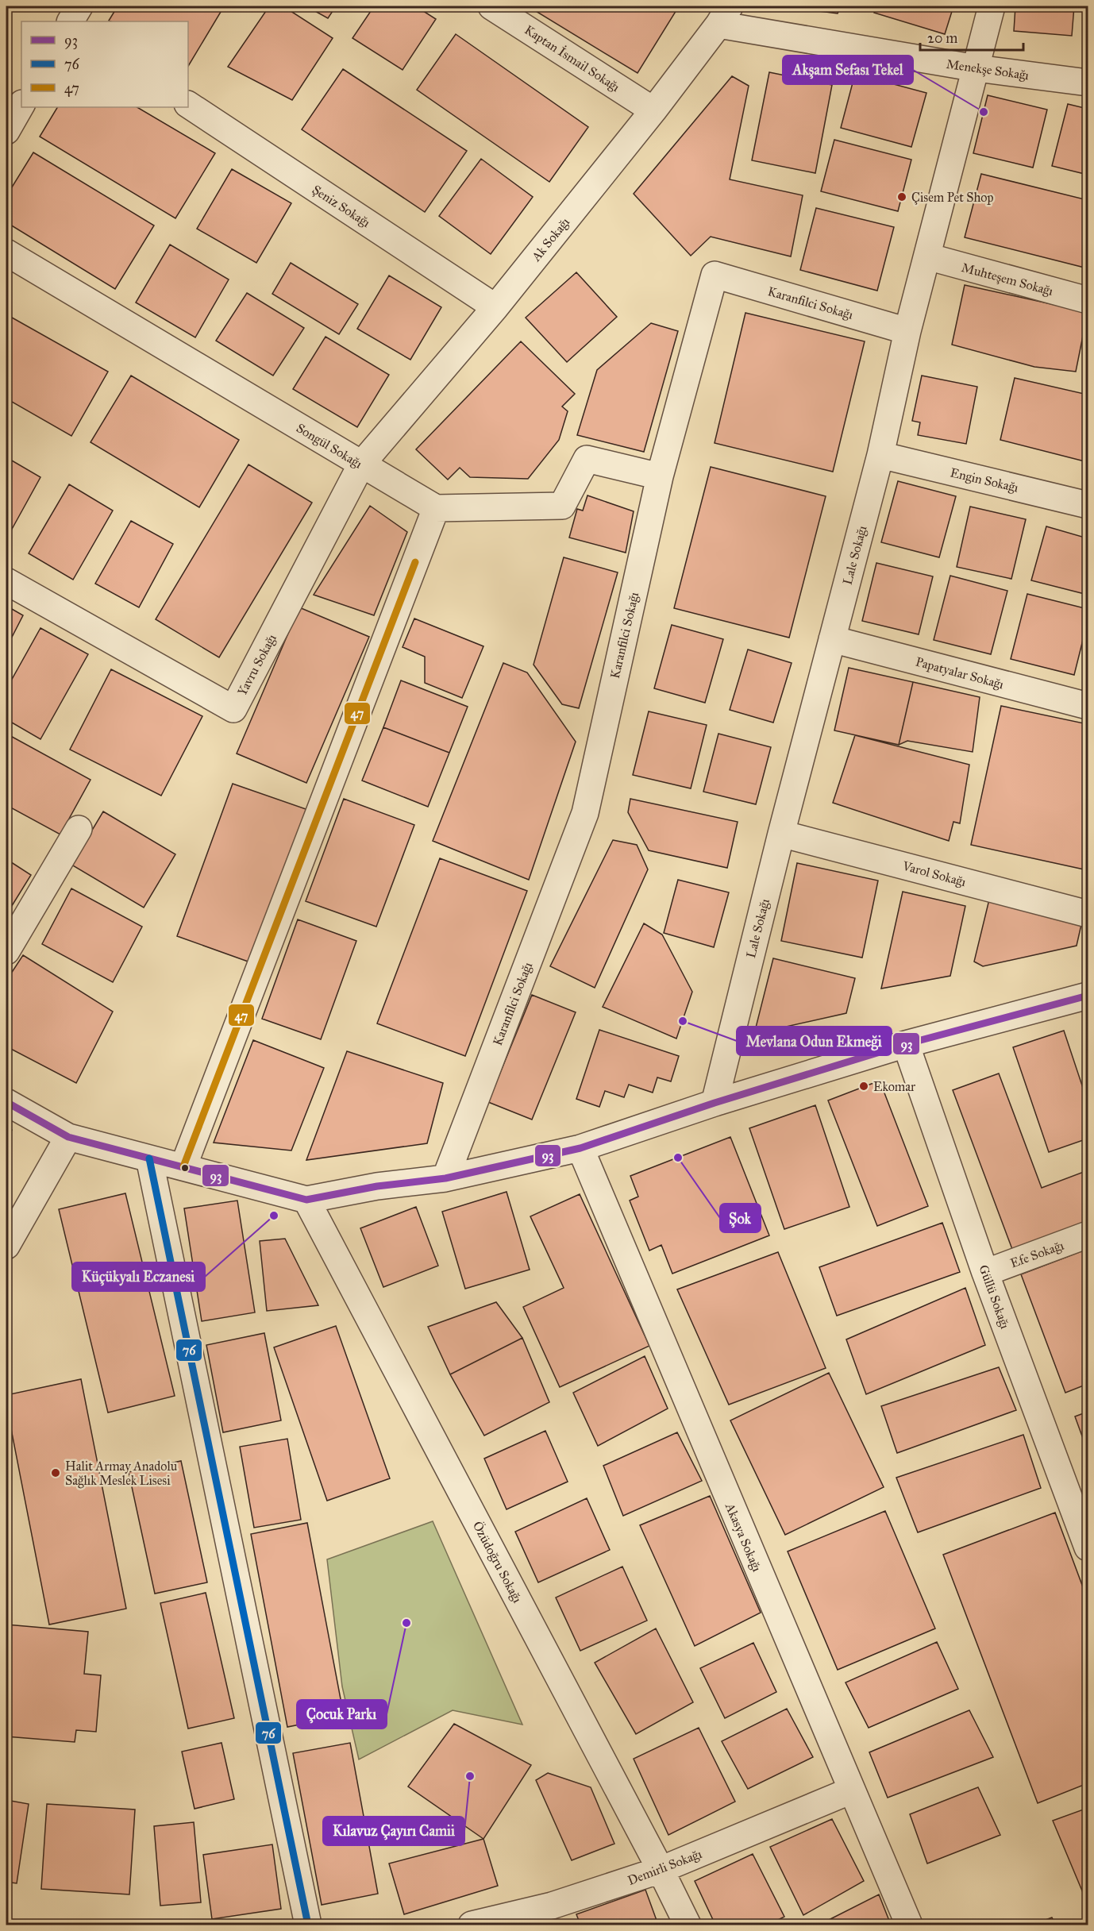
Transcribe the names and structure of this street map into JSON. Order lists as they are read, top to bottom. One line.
{"streets":{"street":["Kaptan İsmail Sokağı","Menekşe Sokağı","Şeniz Sokağı","Ak Sokağı","Muhteşem Sokağı","Karanfilci Sokağı","Songül Sokağı","Engin Sokağı","Lale Sokağı","Yavru Sokağı","Papatyalar Sokağı","Varol Sokağı","Efe Sokağı","Güllü Sokağı","Akasya Sokağı","Özüdoğru Sokağı","Demirli Sokağı"]},"crossings":[["Kaptan İsmail Sokağı","Ak Sokağı"],["Menekşe Sokağı","Ak Sokağı"],["Menekşe Sokağı","Lale Sokağı"],["Şeniz Sokağı","Ak Sokağı"],["Ak Sokağı","Songül Sokağı"],["Ak Sokağı","Yavru Sokağı"],["Muhteşem Sokağı","Lale Sokağı"],["Karanfilci Sokağı","Lale Sokağı"],["Songül Sokağı","Yavru Sokağı"],["Engin Sokağı","Lale Sokağı"],["Lale Sokağı","Papatyalar Sokağı"],["Lale Sokağı","Varol Sokağı"],["Efe Sokağı","Güllü Sokağı"],["Akasya Sokağı","Demirli Sokağı"],["Özüdoğru Sokağı","Demirli Sokağı"]],"places":["Akşam Sefası Tekel","Çisem Pet Shop","Mevlana Odun Ekmeği","Ekomar","Şok","Küçükyalı Eczanesi","Halit Armay Anadolu Sağlık Meslek Lisesi","Çocuk Parkı","Kılavuz Çayırı Camii"],"lines":["transit line 47","transit line 93","transit line 76"],"legend":["93","76","47"],"scale_bar":"20 m"}
